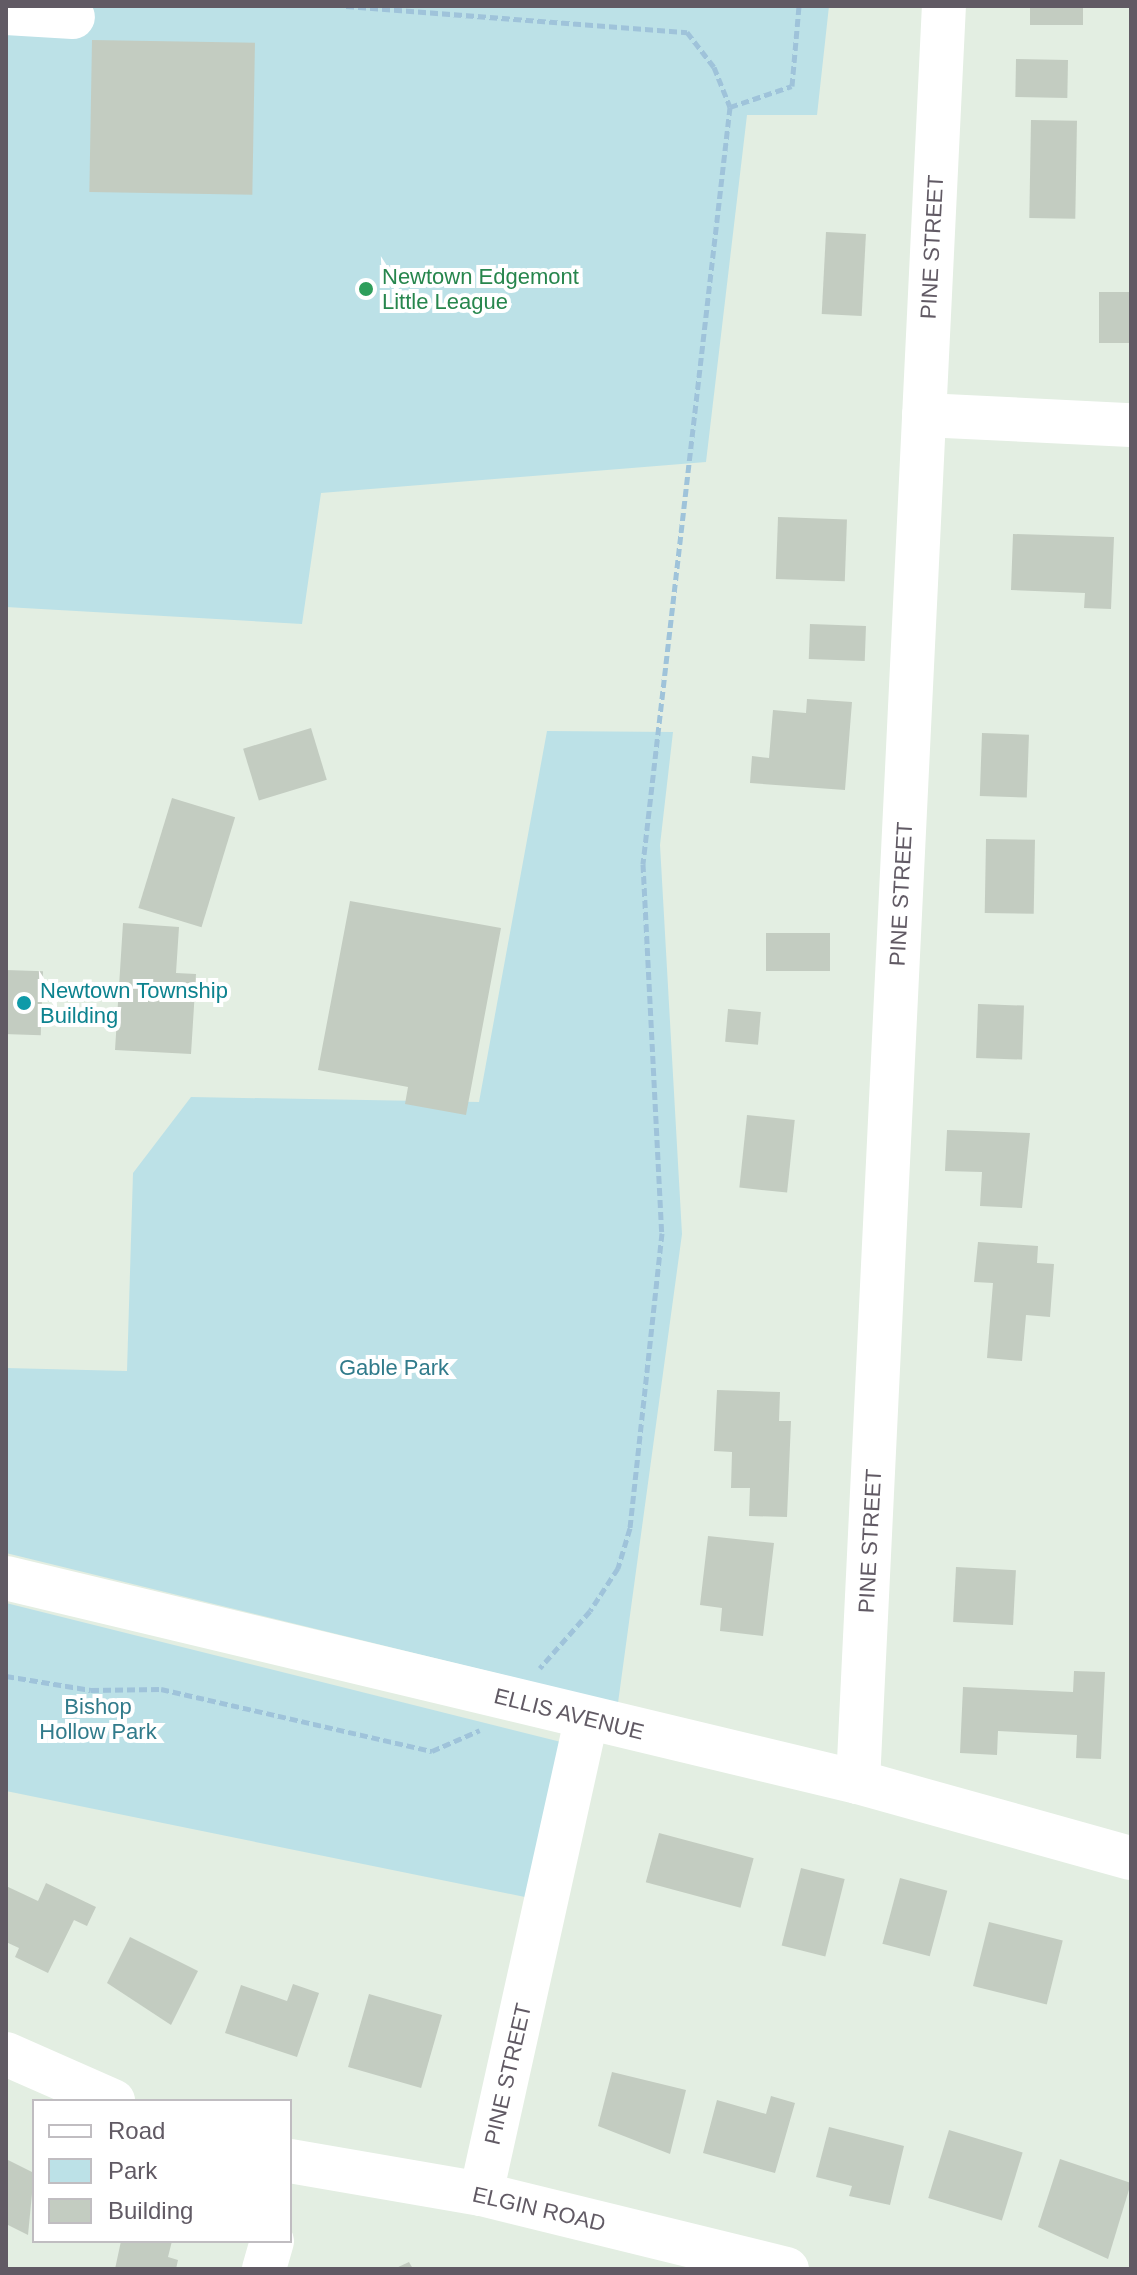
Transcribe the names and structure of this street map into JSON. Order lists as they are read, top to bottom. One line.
{"streets":{"street":["PINE STREET","ELLIS AVENUE","ELGIN ROAD"]},"crossings":[["PINE STREET","ELLIS AVENUE"],["PINE STREET","ELGIN ROAD"]],"parks":["Gable Park","Bishop Hollow Park"],"places":["Newtown Edgemont Little League","Newtown Township Building"],"legend":["Road","Park","Building"]}
